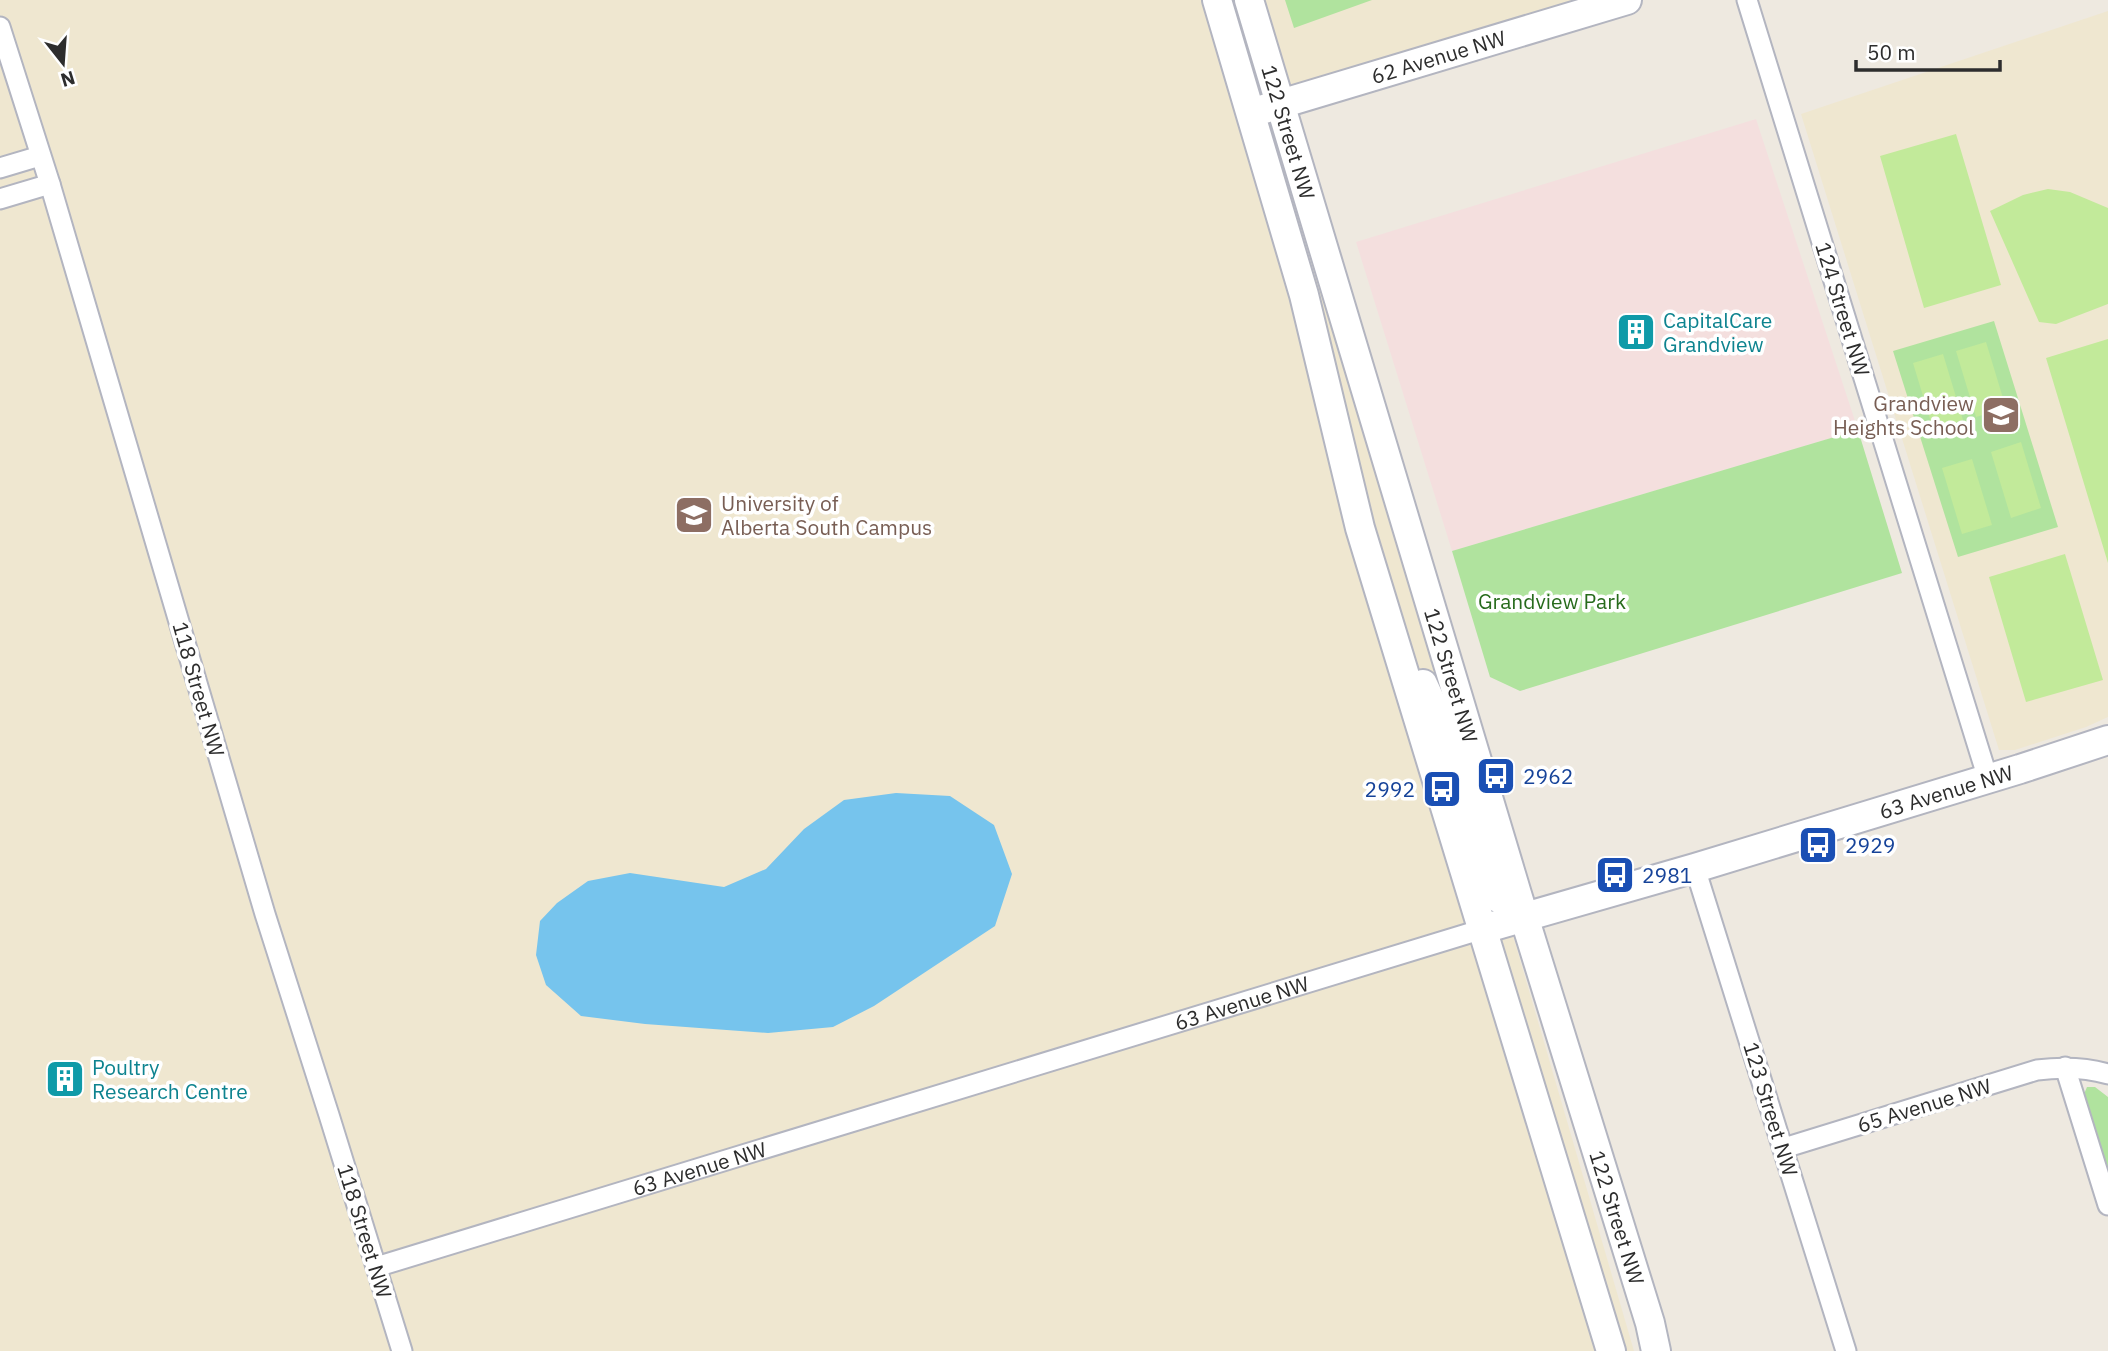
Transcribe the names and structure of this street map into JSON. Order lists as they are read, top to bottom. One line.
{"streets":{"main road":["62 Avenue NW","122 Street NW","63 Avenue NW"],"street":["124 Street NW","118 Street NW","65 Avenue NW","123 Street NW"]},"crossings":[["62 Avenue NW","122 Street NW"],["122 Street NW","63 Avenue NW"],["124 Street NW","63 Avenue NW"],["118 Street NW","63 Avenue NW"],["63 Avenue NW","123 Street NW"],["65 Avenue NW","123 Street NW"]],"parks":["Grandview Park"],"places":{"building":["CapitalCare Grandview","Poultry Research Centre"],"school or university":["Grandview Heights School","University of Alberta South Campus"],"bus stop":["2962","2992","2929","2981"]},"scale_bar":"50 m","north":"bottom"}
